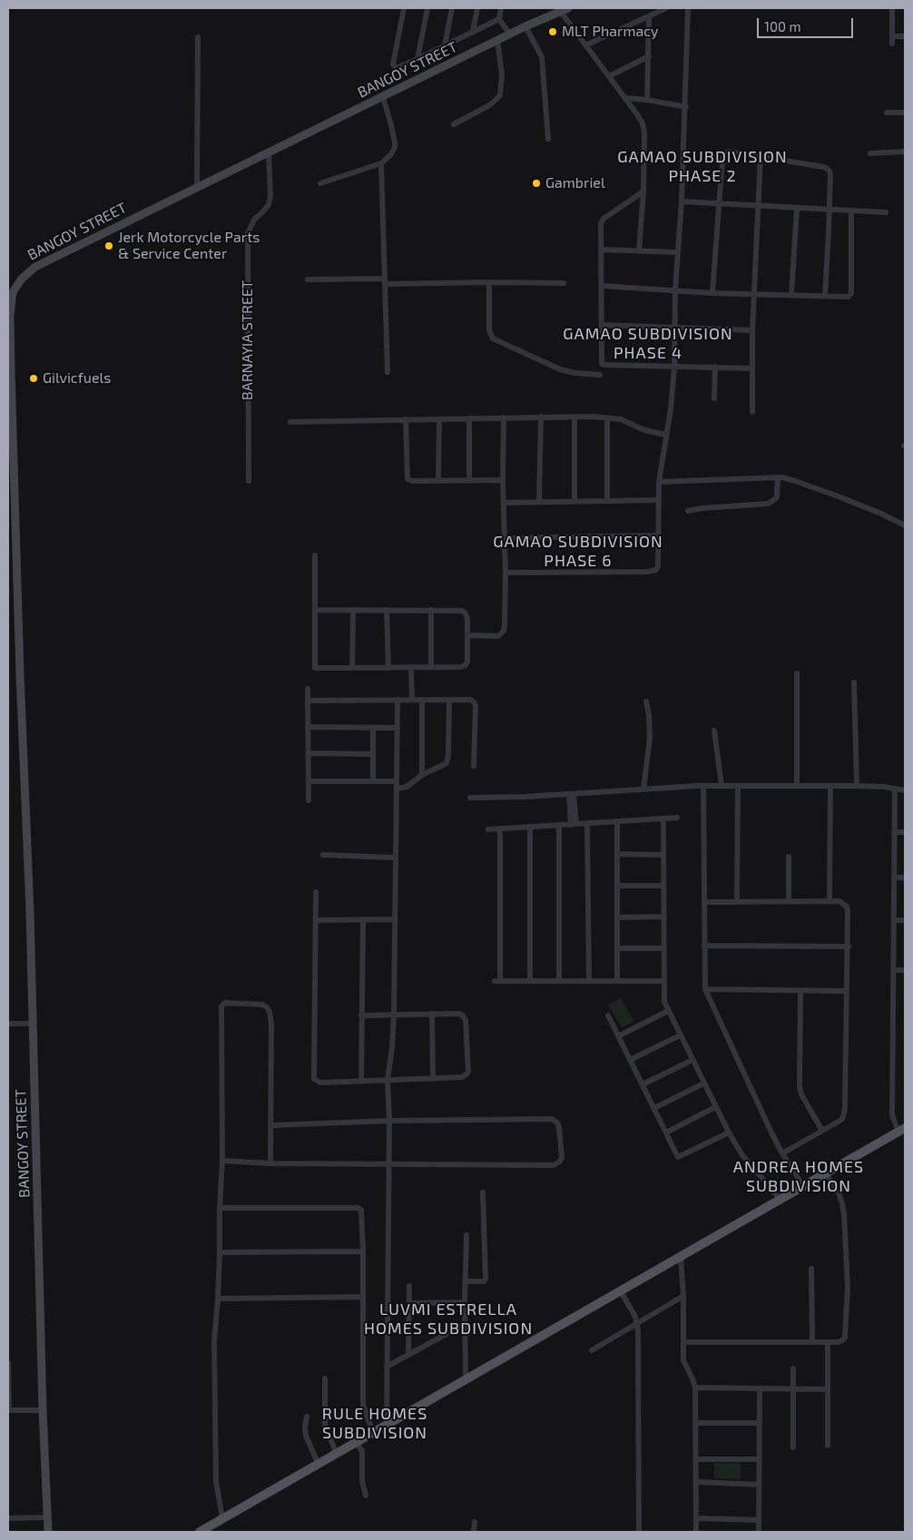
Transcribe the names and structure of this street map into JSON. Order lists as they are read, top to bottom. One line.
{"streets":{"main road":["BANGOY STREET"],"street":["BARNAYIA STREET"]},"crossings":[["BANGOY STREET","BARNAYIA STREET"]],"districts":["GAMAO SUBDIVISION PHASE 2","GAMAO SUBDIVISION PHASE 4","GAMAO SUBDIVISION PHASE 6","ANDREA HOMES SUBDIVISION","LUVMI ESTRELLA HOMES SUBDIVISION","RULE HOMES SUBDIVISION"],"places":["MLT Pharmacy","Gambriel","Jerk Motorcycle Parts & Service Center","Gilvicfuels"],"scale_bar":"100 m"}
